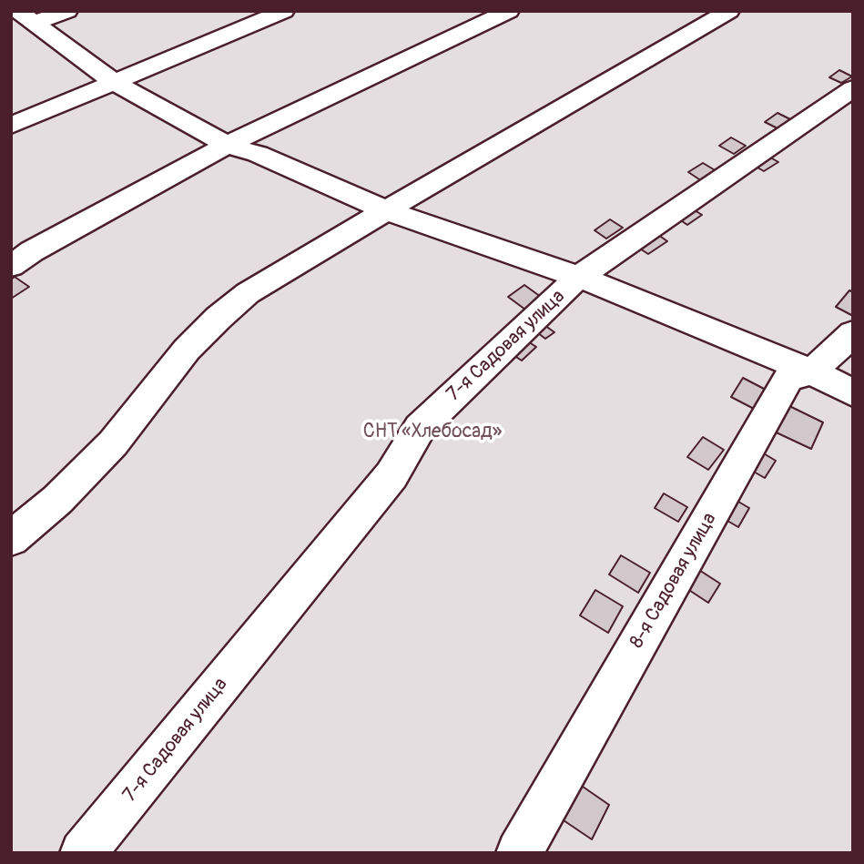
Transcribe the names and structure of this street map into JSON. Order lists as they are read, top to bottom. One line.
{"streets":{"lane":["7-я Садовая улица","8-я Садовая улица"]},"parks":["СНТ «Хлебосад»"]}
